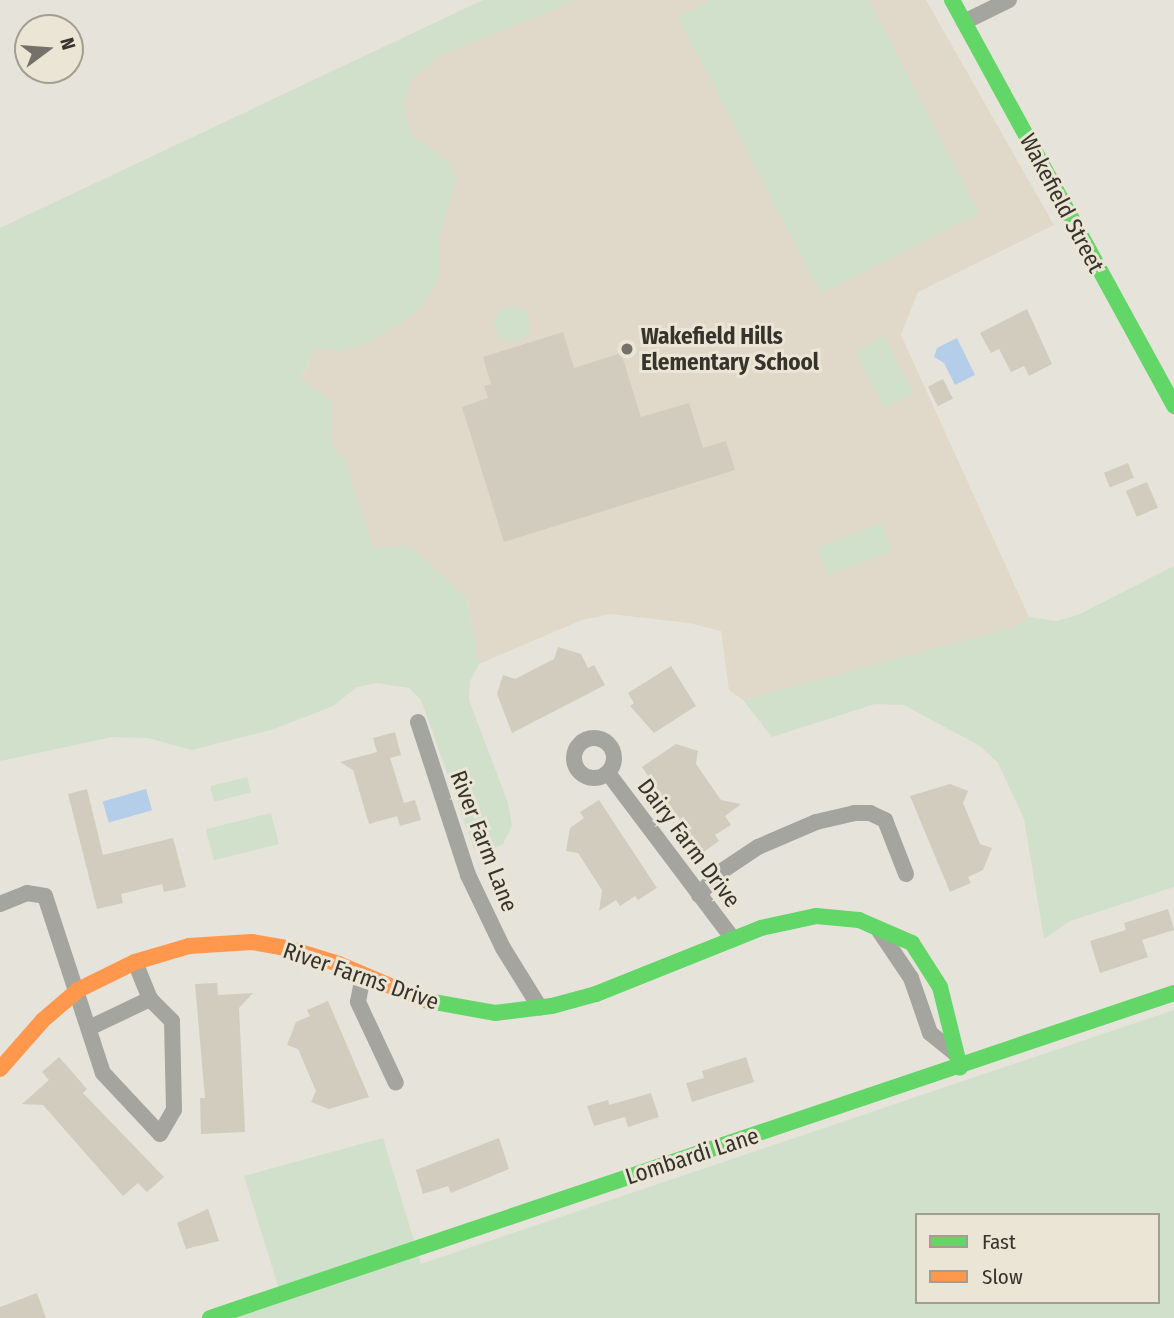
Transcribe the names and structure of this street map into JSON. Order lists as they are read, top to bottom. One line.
{"streets":{"street":["Wakefield Street","River Farm Lane","Dairy Farm Drive","River Farms Drive","Lombardi Lane"]},"crossings":[["River Farm Lane","River Farms Drive"],["Dairy Farm Drive","River Farms Drive"],["River Farms Drive","Lombardi Lane"]],"places":["Wakefield Hills Elementary School"],"legend":["Fast","Slow"],"north":"right"}
